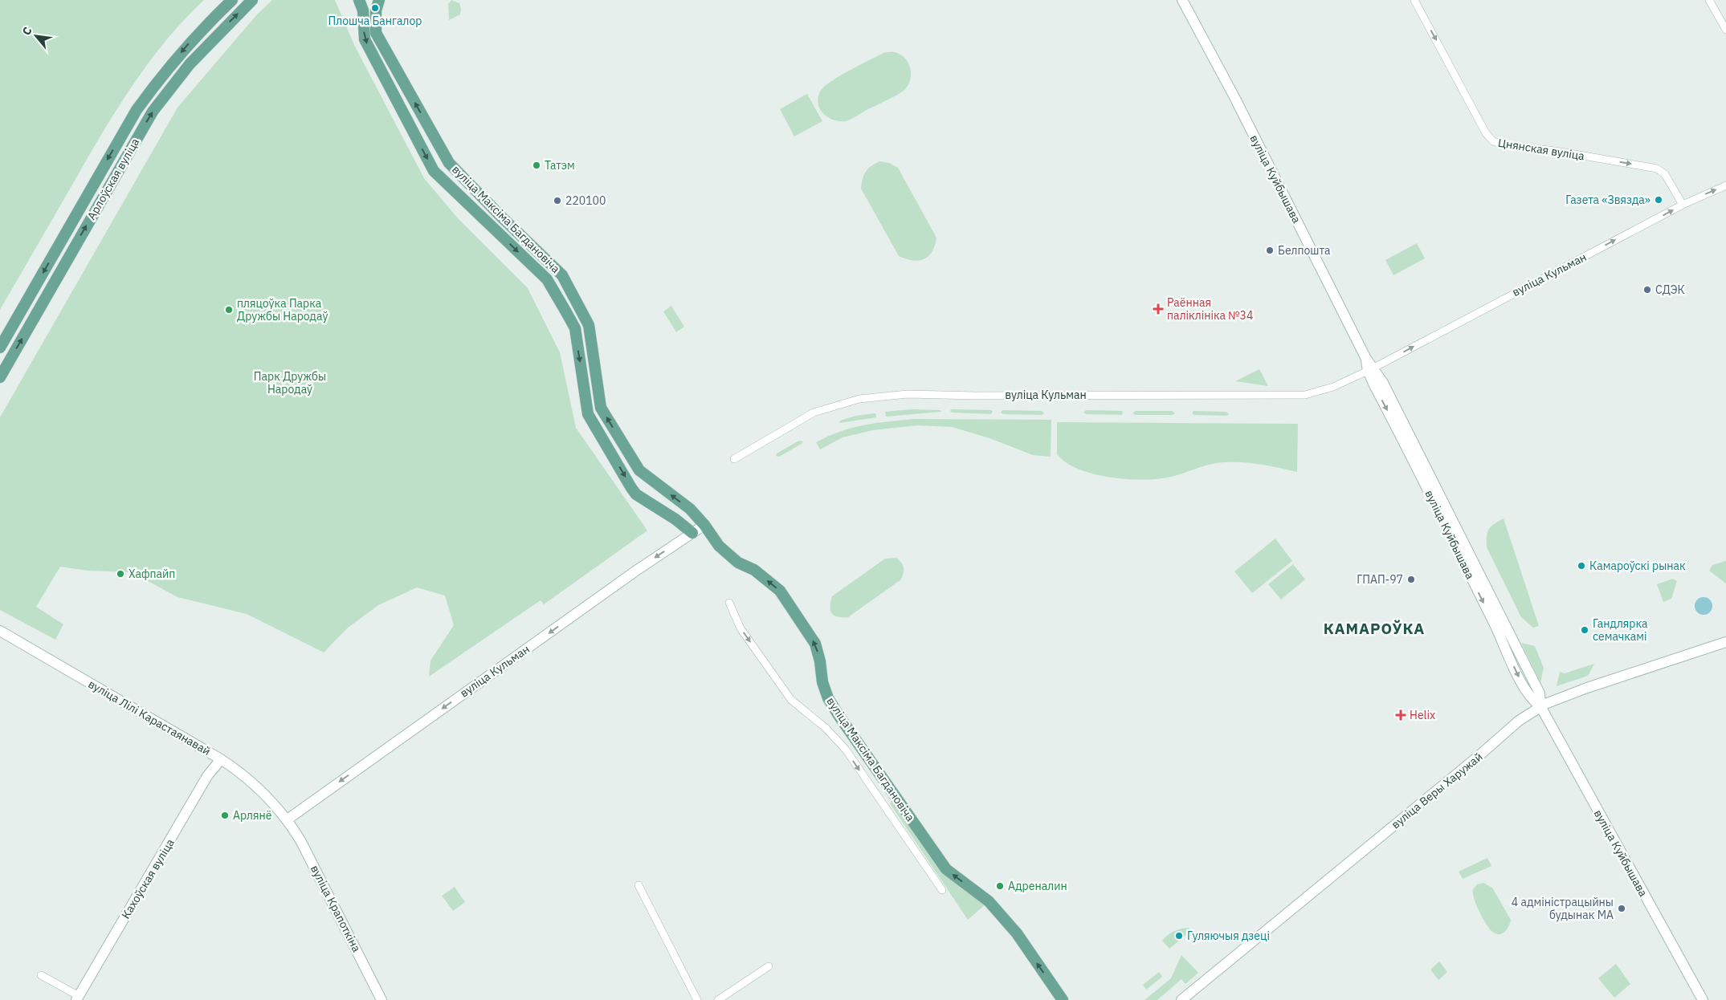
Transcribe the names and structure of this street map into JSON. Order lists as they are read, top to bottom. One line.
{"streets":{"main road":["Арлоўская вуліца","вуліца Куйбышава","вуліца Максіма Багдановіча","вуліца Кульман","вуліца Лілі Карастаянавай","вуліца Веры Харужай","Кахоўская вуліца","вуліца Крапоткіна"],"street":["Цнянская вуліца"]},"crossings":[["Цнянская вуліца","вуліца Кульман"],["вуліца Куйбышава","вуліца Кульман"],["вуліца Куйбышава","вуліца Веры Харужай"],["вуліца Максіма Багдановіча","вуліца Кульман"],["вуліца Кульман","вуліца Лілі Карастаянавай"],["вуліца Кульман","вуліца Крапоткіна"],["вуліца Лілі Карастаянавай","Кахоўская вуліца"],["вуліца Лілі Карастаянавай","вуліца Крапоткіна"]],"one_way":["Цнянская вуліца"],"districts":["КАМАРОЎКА"],"parks":["Парк Дружбы Народаў"],"places":{"other":["Плошча Бангалор","Татэм","Газета «Звязда»","220100","Белпошта","СДЭК","пляцоўка Парка Дружбы Народаў","Камароўскі рынак","Хафпайп","ГПАП-97","Гандлярка семачкамі","Арлянё","Адреналин","4 адміністрацыйны будынак МА","Гуляючыя дзеці"],"health":["Раённая паліклініка №34","Helix"]},"north":"top left"}
